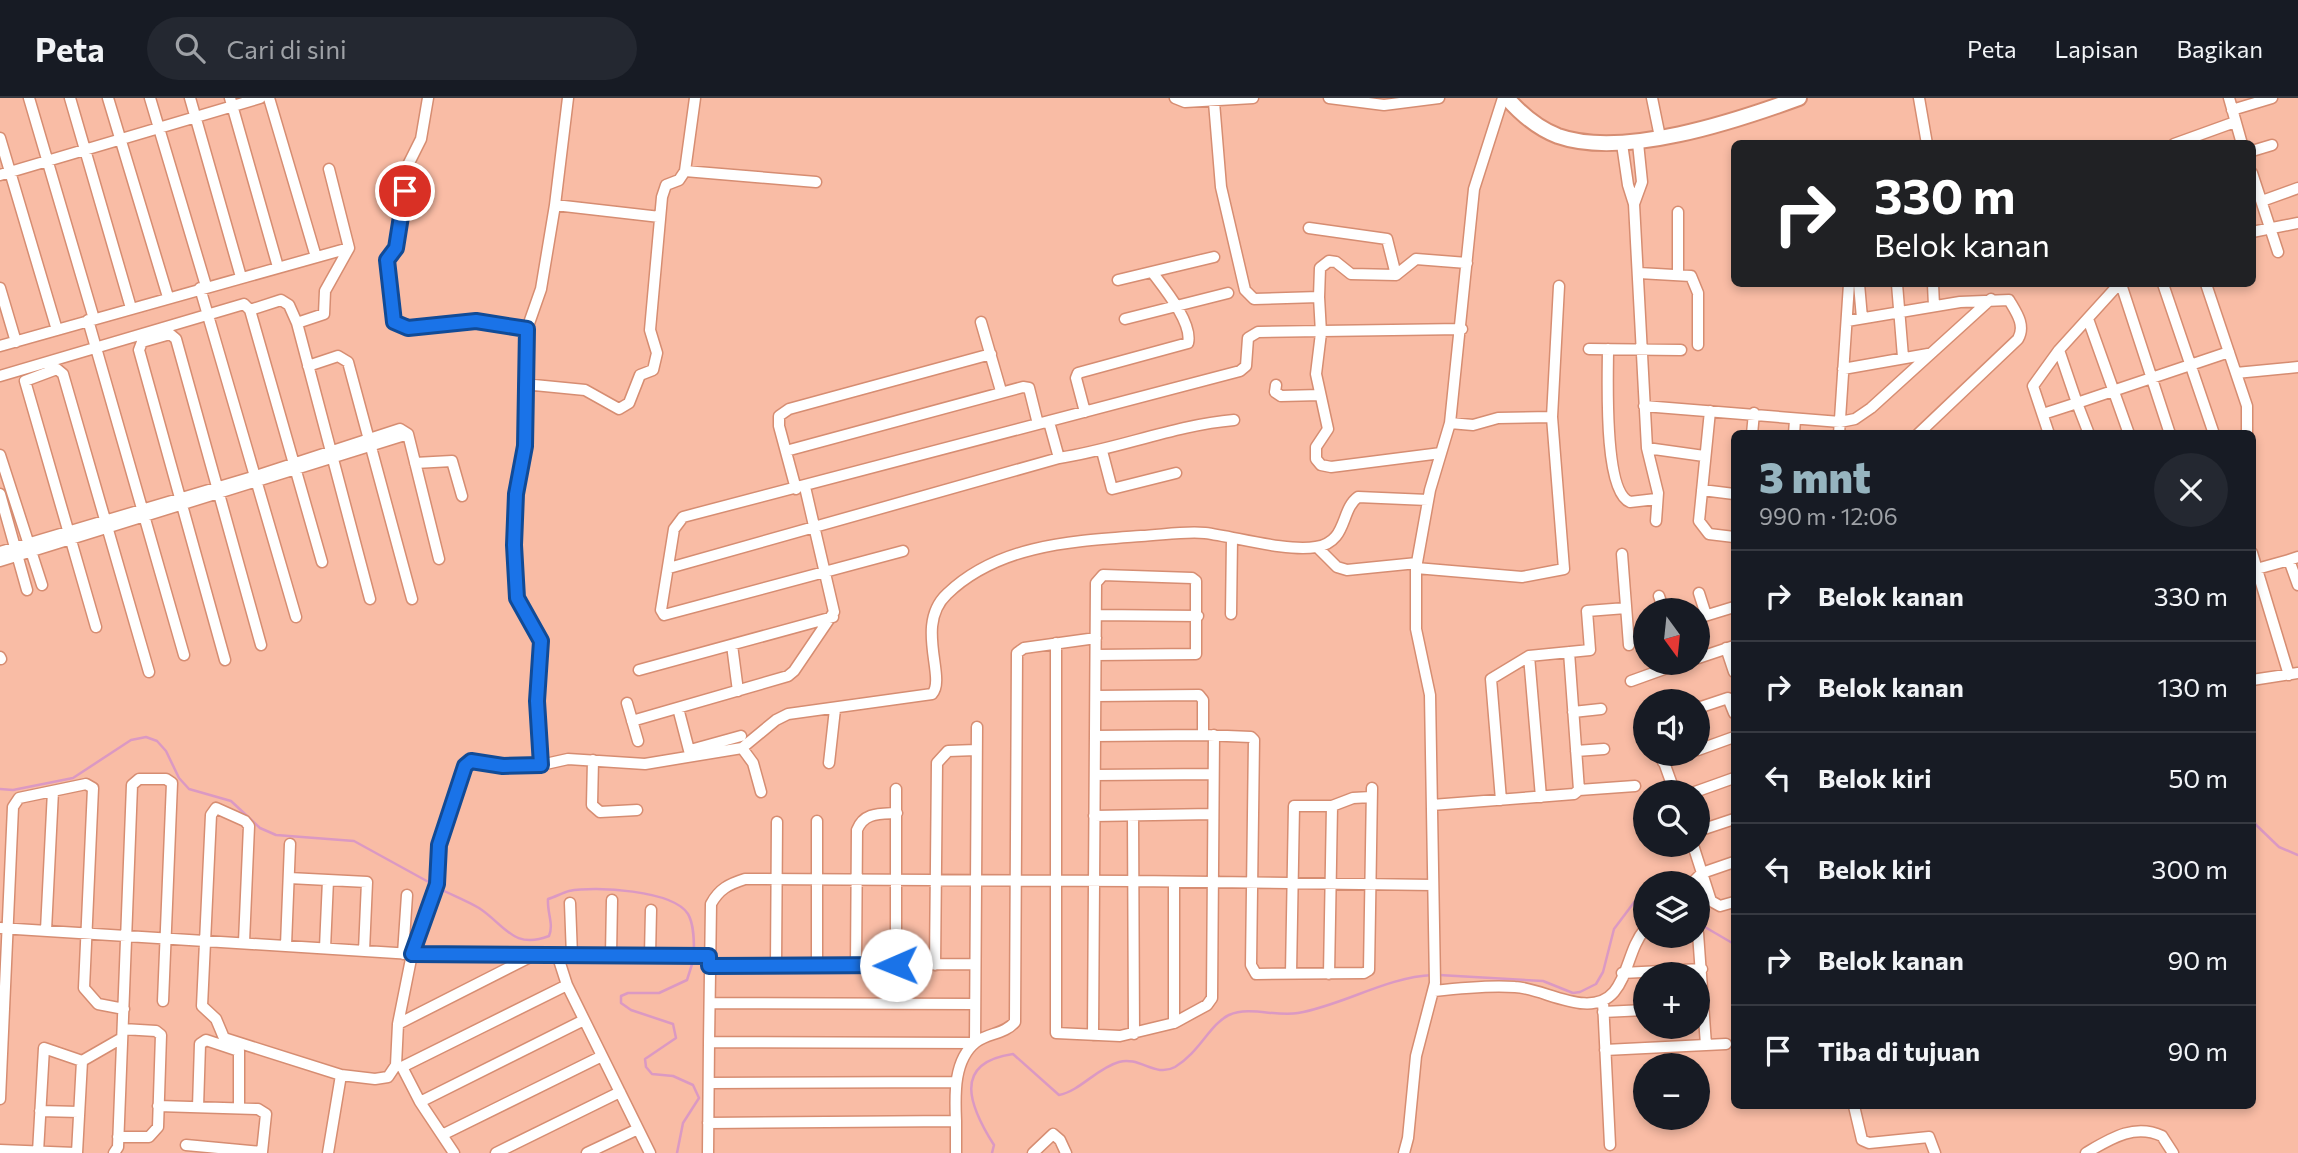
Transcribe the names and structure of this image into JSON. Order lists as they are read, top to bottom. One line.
{"north":"bottom","page":{"header":"Peta","search":"Cari di sini","nav":["Peta","Lapisan","Bagikan"],"turn":["330 m","Belok kanan"],"heading":["3 mnt","990 m · 12:06"],"list":[{"name":"Belok kanan","value":"330 m"},{"name":"Belok kanan","value":"130 m"},{"name":"Belok kiri","value":"50 m"},{"name":"Belok kiri","value":"300 m"},{"name":"Belok kanan","value":"90 m"},{"name":"Tiba di tujuan","value":"90 m"}],"map_buttons":["+","−"]}}
